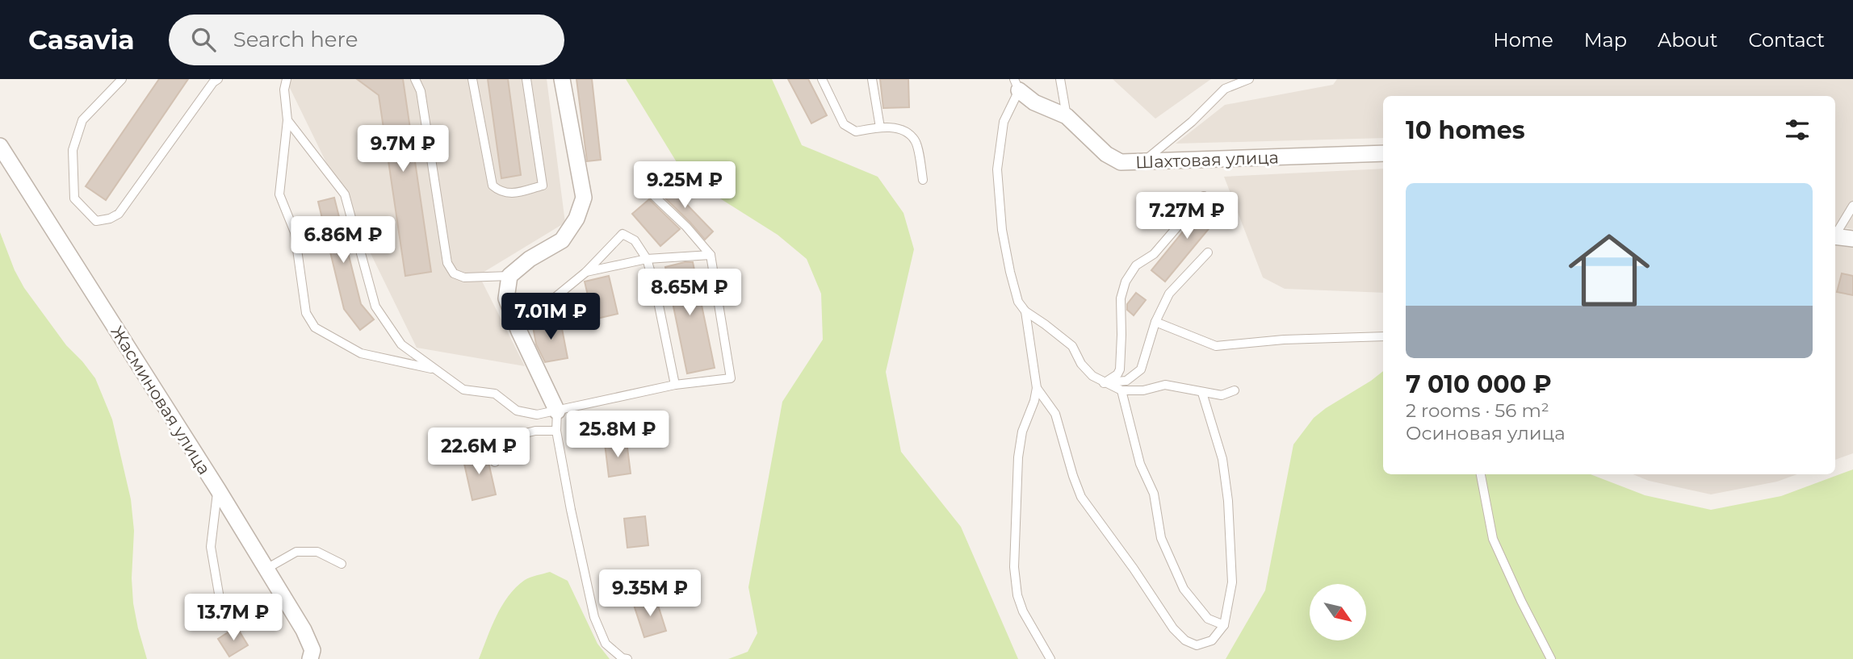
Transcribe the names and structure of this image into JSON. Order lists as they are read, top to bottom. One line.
{"streets":{"street":["Шахтовая улица","Жасминовая улица"]},"north":"bottom right","page":{"header":"Casavia","search":"Search here","nav":["Home","Map","About","Contact"],"heading":"10 homes","price":["9.7M ₽","9.25M ₽","7.27M ₽","6.86M ₽","8.65M ₽","7.01M ₽","25.8M ₽","22.6M ₽","9.35M ₽","13.7M ₽"],"list":[{"name":"7 010 000 ₽","note":"2 rooms · 56 m² · Осиновая улица"}]}}
